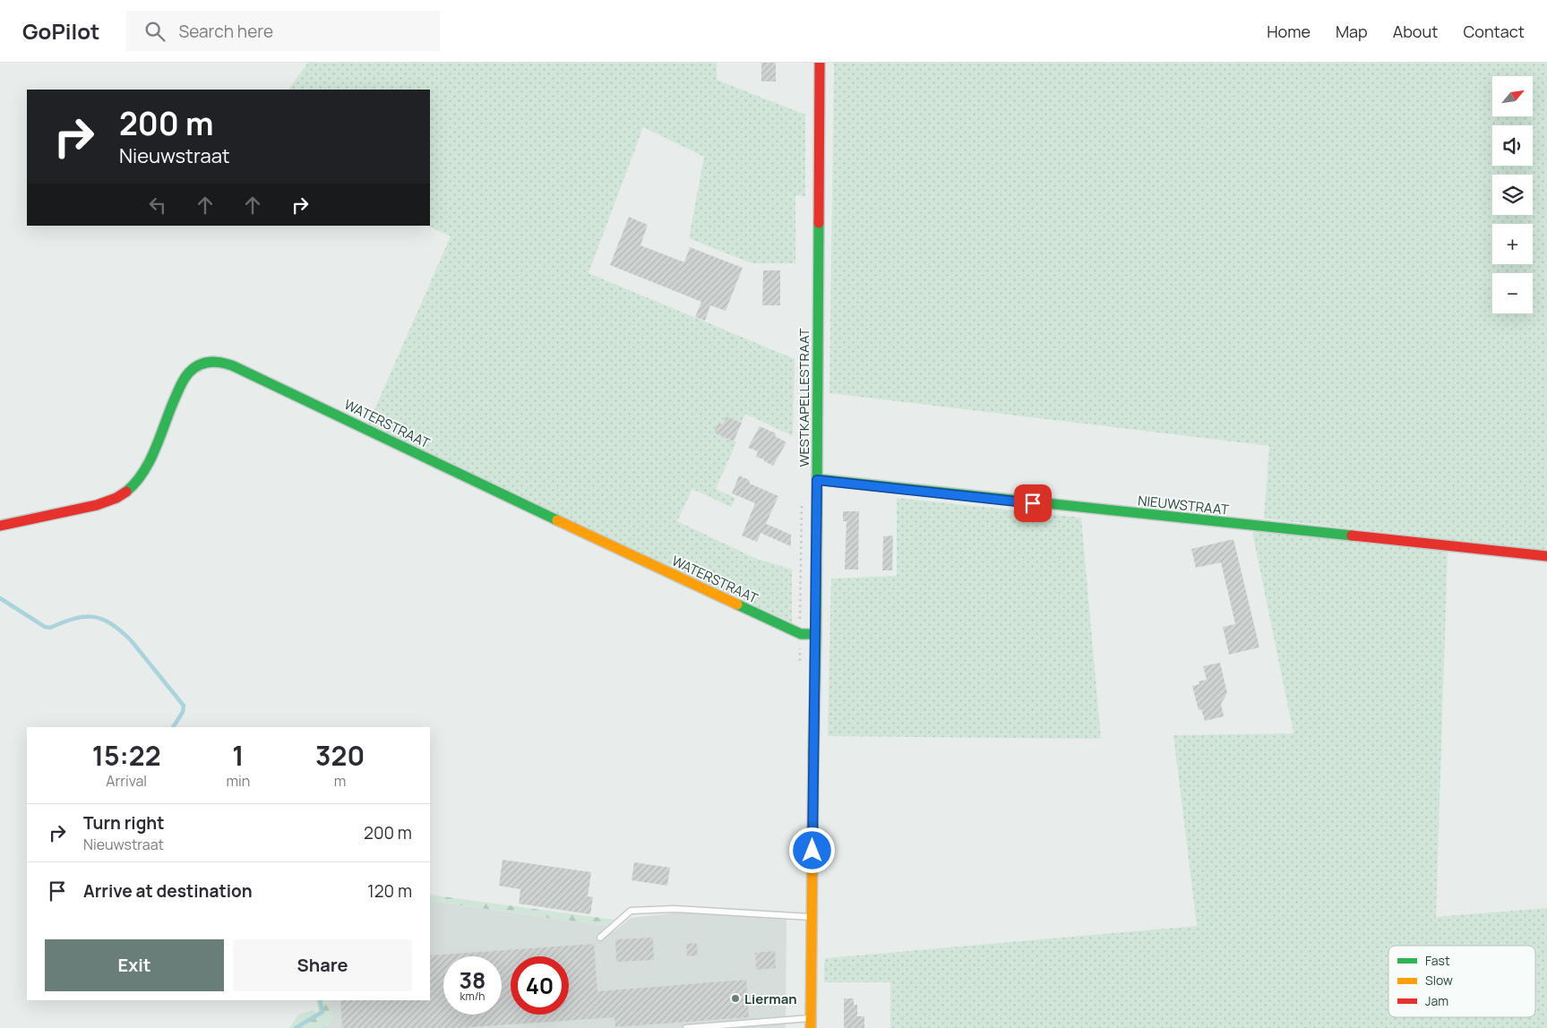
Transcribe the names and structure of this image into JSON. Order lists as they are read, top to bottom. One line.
{"streets":{"street":["WESTKAPELLESTRAAT","WATERSTRAAT","NIEUWSTRAAT"]},"crossings":[["WESTKAPELLESTRAAT","WATERSTRAAT"],["WESTKAPELLESTRAAT","NIEUWSTRAAT"]],"places":["Lierman"],"legend":["Fast","Slow","Jam"],"north":"top right","page":{"header":"GoPilot","search":"Search here","nav":["Home","Map","About","Contact"],"map_buttons":["+","−"],"turn":["200 m","Nieuwstraat"],"eta":["15:22","Arrival","1","min","320","m"],"list":[{"name":"Turn right","note":"Nieuwstraat","value":"200 m"},{"name":"Arrive at destination","value":"120 m"}],"buttons":["Exit","Share"],"speed":"38 km/h","limit":"40"}}
